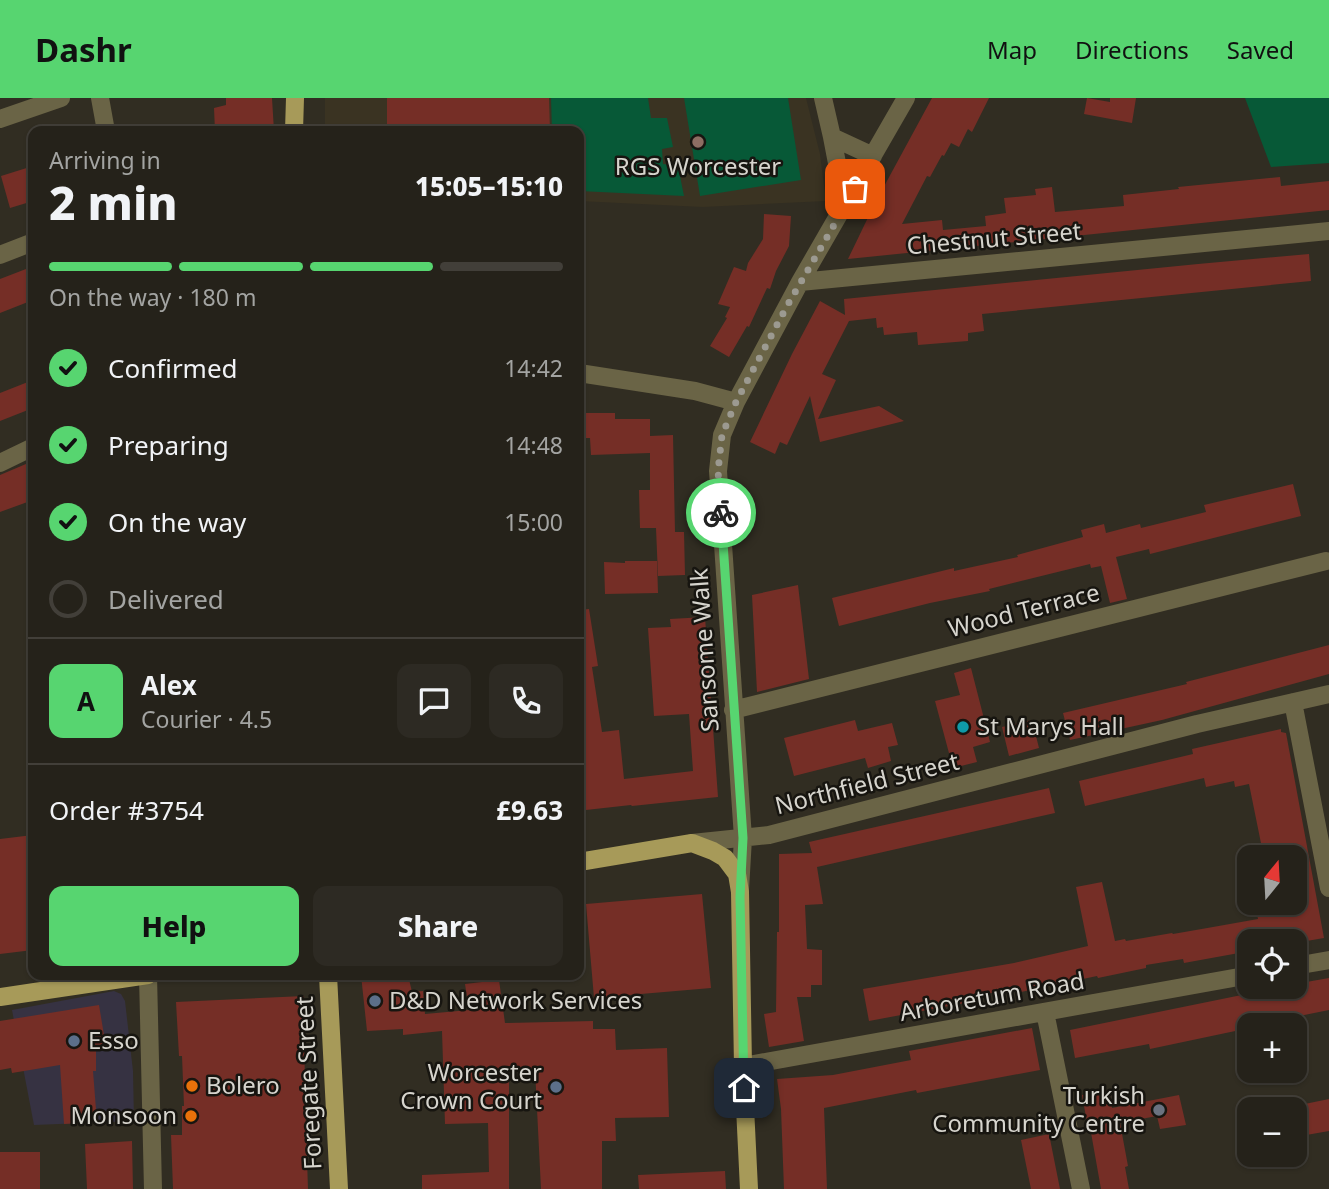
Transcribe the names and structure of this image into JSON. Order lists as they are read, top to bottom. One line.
{"streets":{"main road":["Sansome Walk","Foregate Street"],"street":["Chestnut Street","Wood Terrace","Northfield Street","Arboretum Road"]},"crossings":[["Wood Terrace","Sansome Walk"],["Sansome Walk","Northfield Street"],["Sansome Walk","Arboretum Road"]],"places":["RGS Worcester","St Marys Hall","D&D Network Services","Esso","Bolero","Worcester Crown Court","Turkish Community Centre","Monsoon"],"north":"top","page":{"header":"Dashr","nav":["Map","Directions","Saved"],"heading":["2 min","Arriving in","15:05–15:10"],"panel":["Alex","Courier · 4.5","Order #3754","£9.63"],"bar":"On the way · 180 m","list":[["Confirmed","14:42"],["Preparing","14:48"],["On the way","15:00"],"Delivered"],"round":"A","map_buttons":["+","−"],"buttons":["Help","Share"]}}
